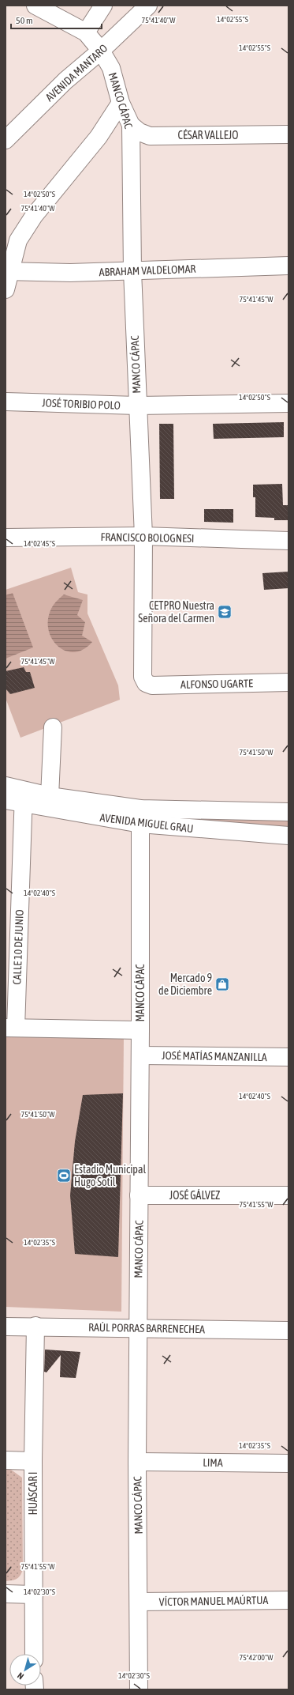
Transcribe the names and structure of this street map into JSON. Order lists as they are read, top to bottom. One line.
{"streets":{"street":["AVENIDA MANTARO","MANCO CÁPAC","CÉSAR VALLEJO","ABRAHAM VALDELOMAR","JOSÉ TORIBIO POLO","FRANCISCO BOLOGNESI","ALFONSO UGARTE","AVENIDA MIGUEL GRAU","CALLE 10 DE JUNIO","JOSÉ MATÍAS MANZANILLA","JOSÉ GÁLVEZ","RAÚL PORRAS BARRENECHEA","LIMA","HUÁSCAR I","VÍCTOR MANUEL MAÚRTUA"]},"crossings":[["AVENIDA MANTARO","MANCO CÁPAC"],["MANCO CÁPAC","CÉSAR VALLEJO"],["MANCO CÁPAC","ABRAHAM VALDELOMAR"],["MANCO CÁPAC","JOSÉ TORIBIO POLO"],["MANCO CÁPAC","FRANCISCO BOLOGNESI"],["MANCO CÁPAC","ALFONSO UGARTE"],["MANCO CÁPAC","AVENIDA MIGUEL GRAU"],["MANCO CÁPAC","JOSÉ MATÍAS MANZANILLA"],["MANCO CÁPAC","JOSÉ GÁLVEZ"],["MANCO CÁPAC","RAÚL PORRAS BARRENECHEA"],["MANCO CÁPAC","LIMA"],["MANCO CÁPAC","VÍCTOR MANUEL MAÚRTUA"],["AVENIDA MIGUEL GRAU","CALLE 10 DE JUNIO"],["RAÚL PORRAS BARRENECHEA","HUÁSCAR I"]],"places":{"school or university":["CETPRO Nuestra Señora del Carmen"],"shop":["Mercado 9 de Diciembre"],"sports":["Estadio Municipal Hugo Sotil"]},"scale_bar":"50 m","north":"bottom left","coordinates":["14°02'55\"S","75°41'40\"W","14°02'50\"S","75°41'45\"W","14°02'45\"S","75°41'50\"W","14°02'40\"S","75°41'55\"W","14°02'35\"S","14°02'30\"S","75°42'00\"W"]}
